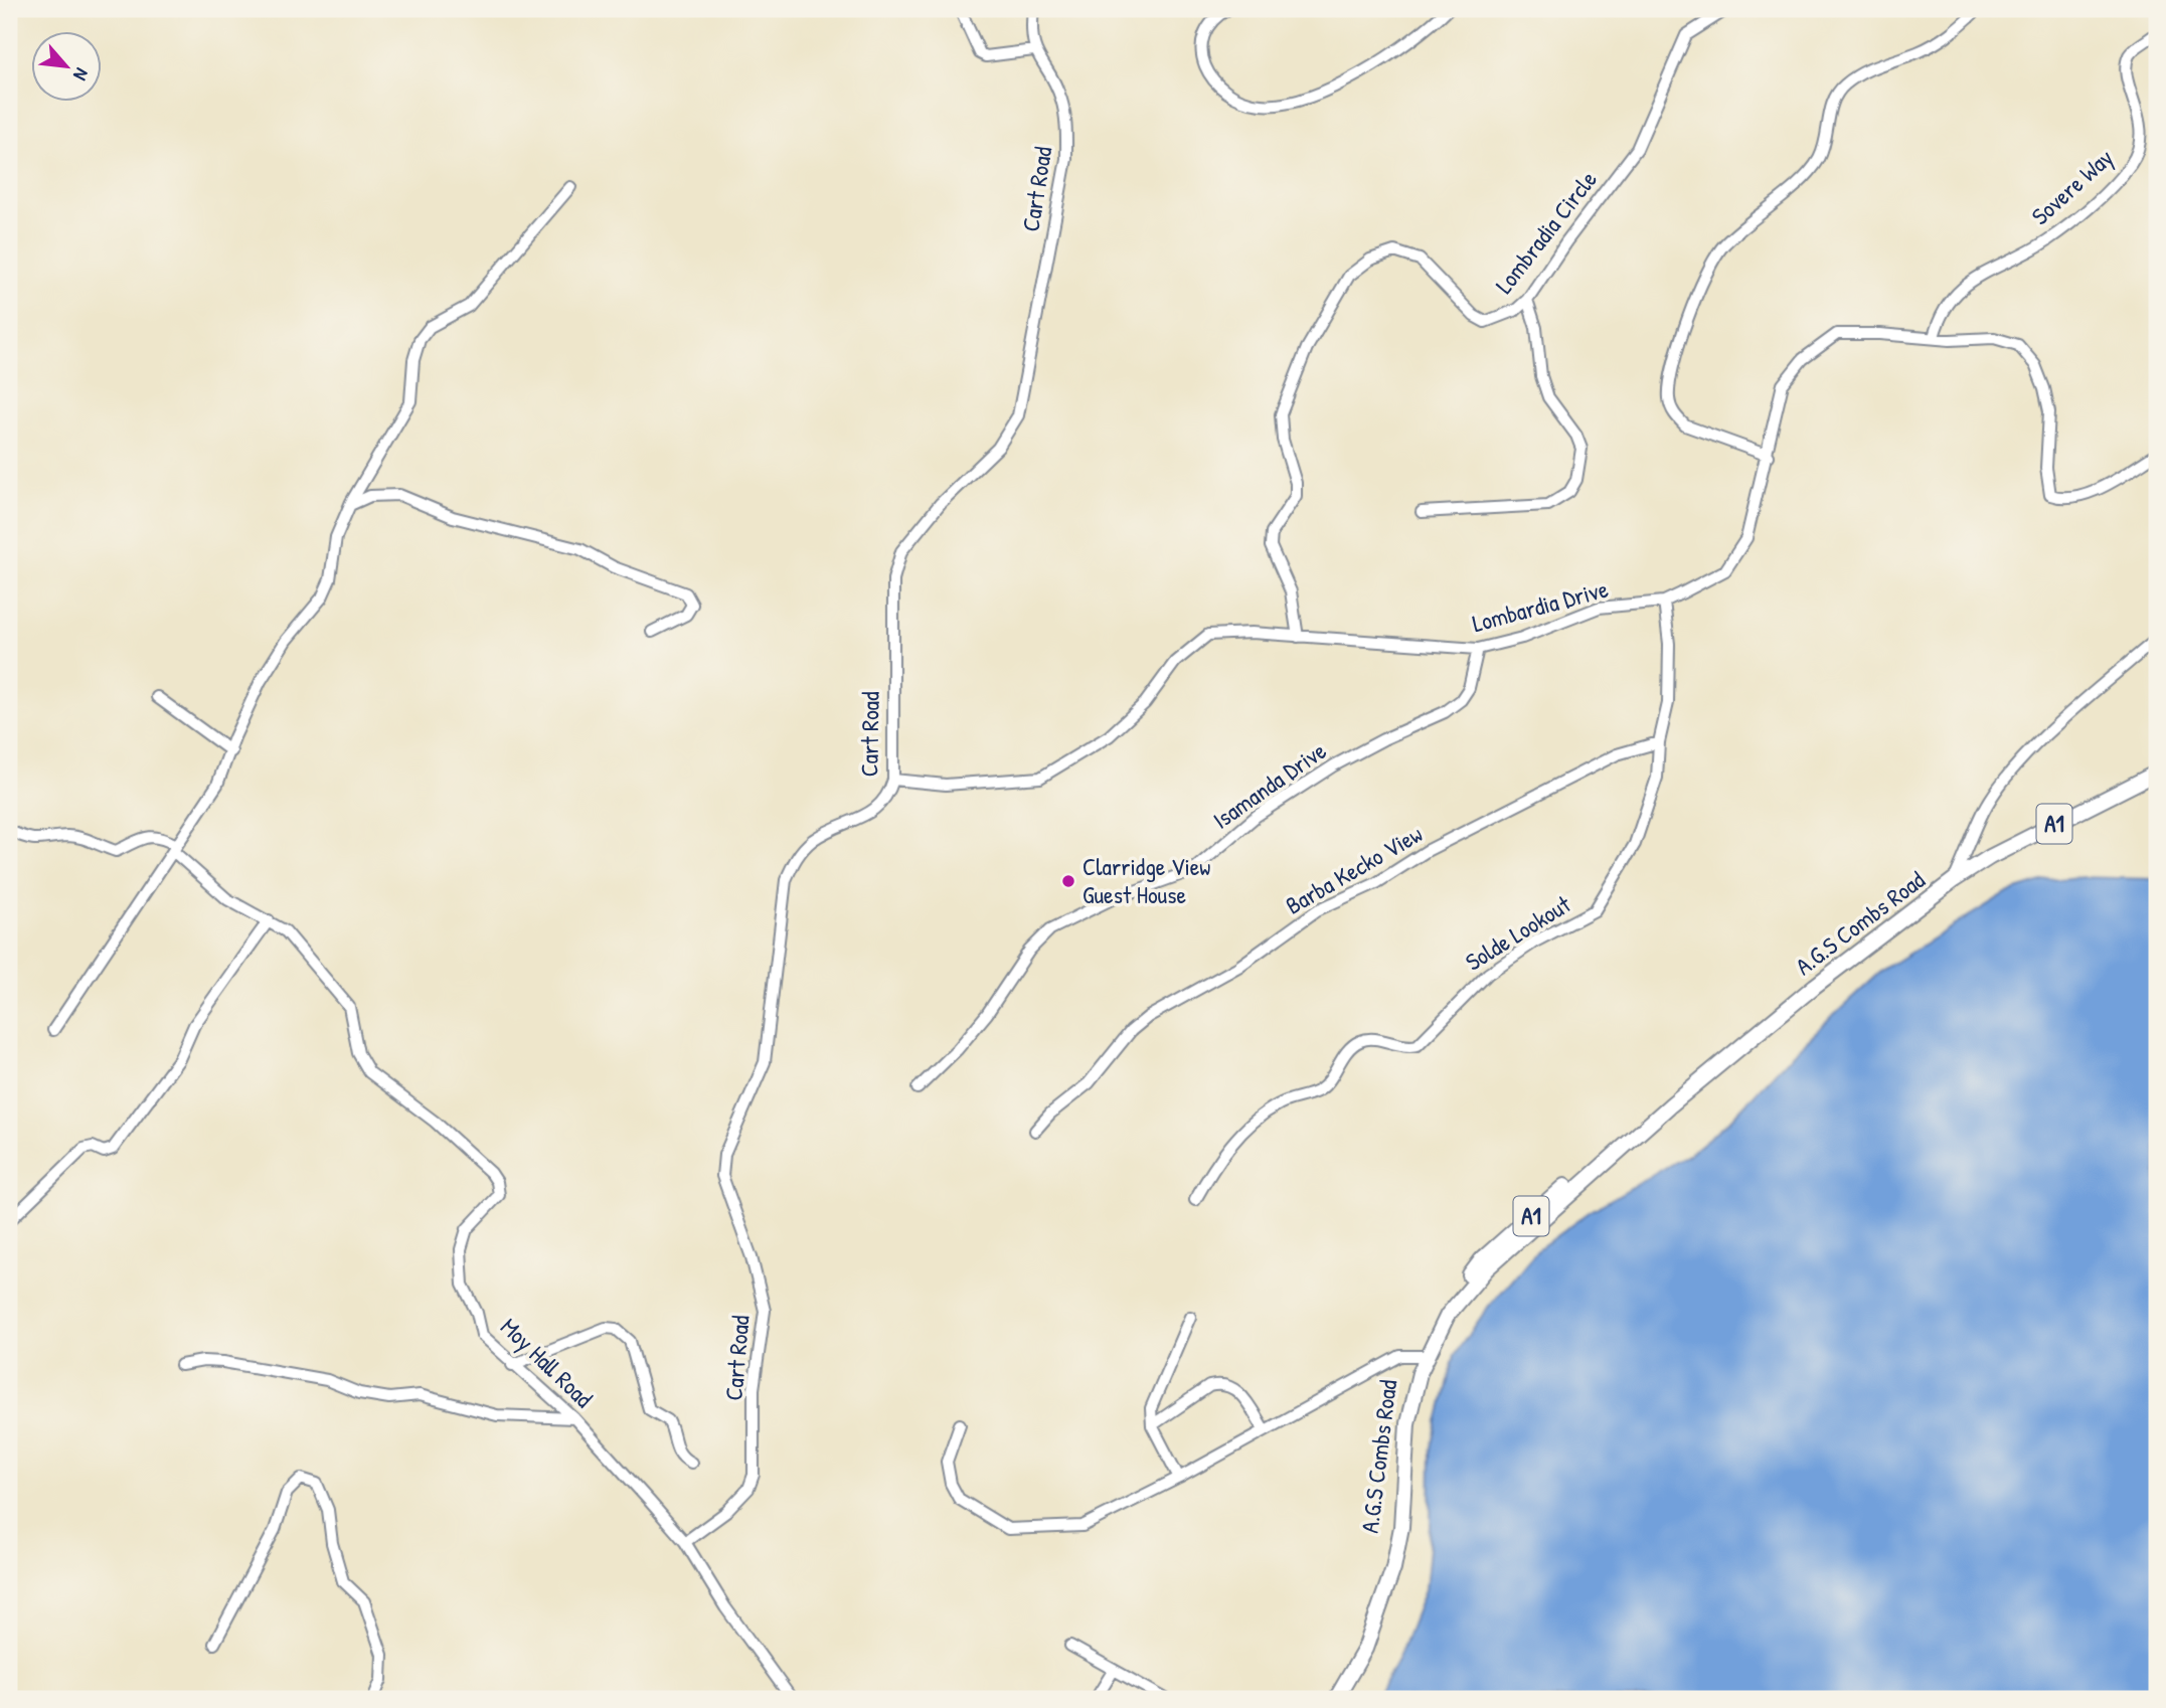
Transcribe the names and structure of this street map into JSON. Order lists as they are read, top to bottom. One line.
{"streets":{"main road":["A1","A.G.S Combs Road"],"street":["Sovere Way","Cart Road","Lombradia Circle","Lombardia Drive","Isamanda Drive","Barba Kecko View","Solde Lookout","Moy Hall Road"]},"crossings":[["Sovere Way","Lombardia Drive"],["Cart Road","Lombardia Drive"],["Cart Road","Moy Hall Road"],["Lombradia Circle","Lombardia Drive"],["Lombardia Drive","Isamanda Drive"],["Lombardia Drive","Solde Lookout"],["A1","A.G.S Combs Road"],["Barba Kecko View","Solde Lookout"]],"places":["Clarridge View Guest House"],"north":"bottom right"}
